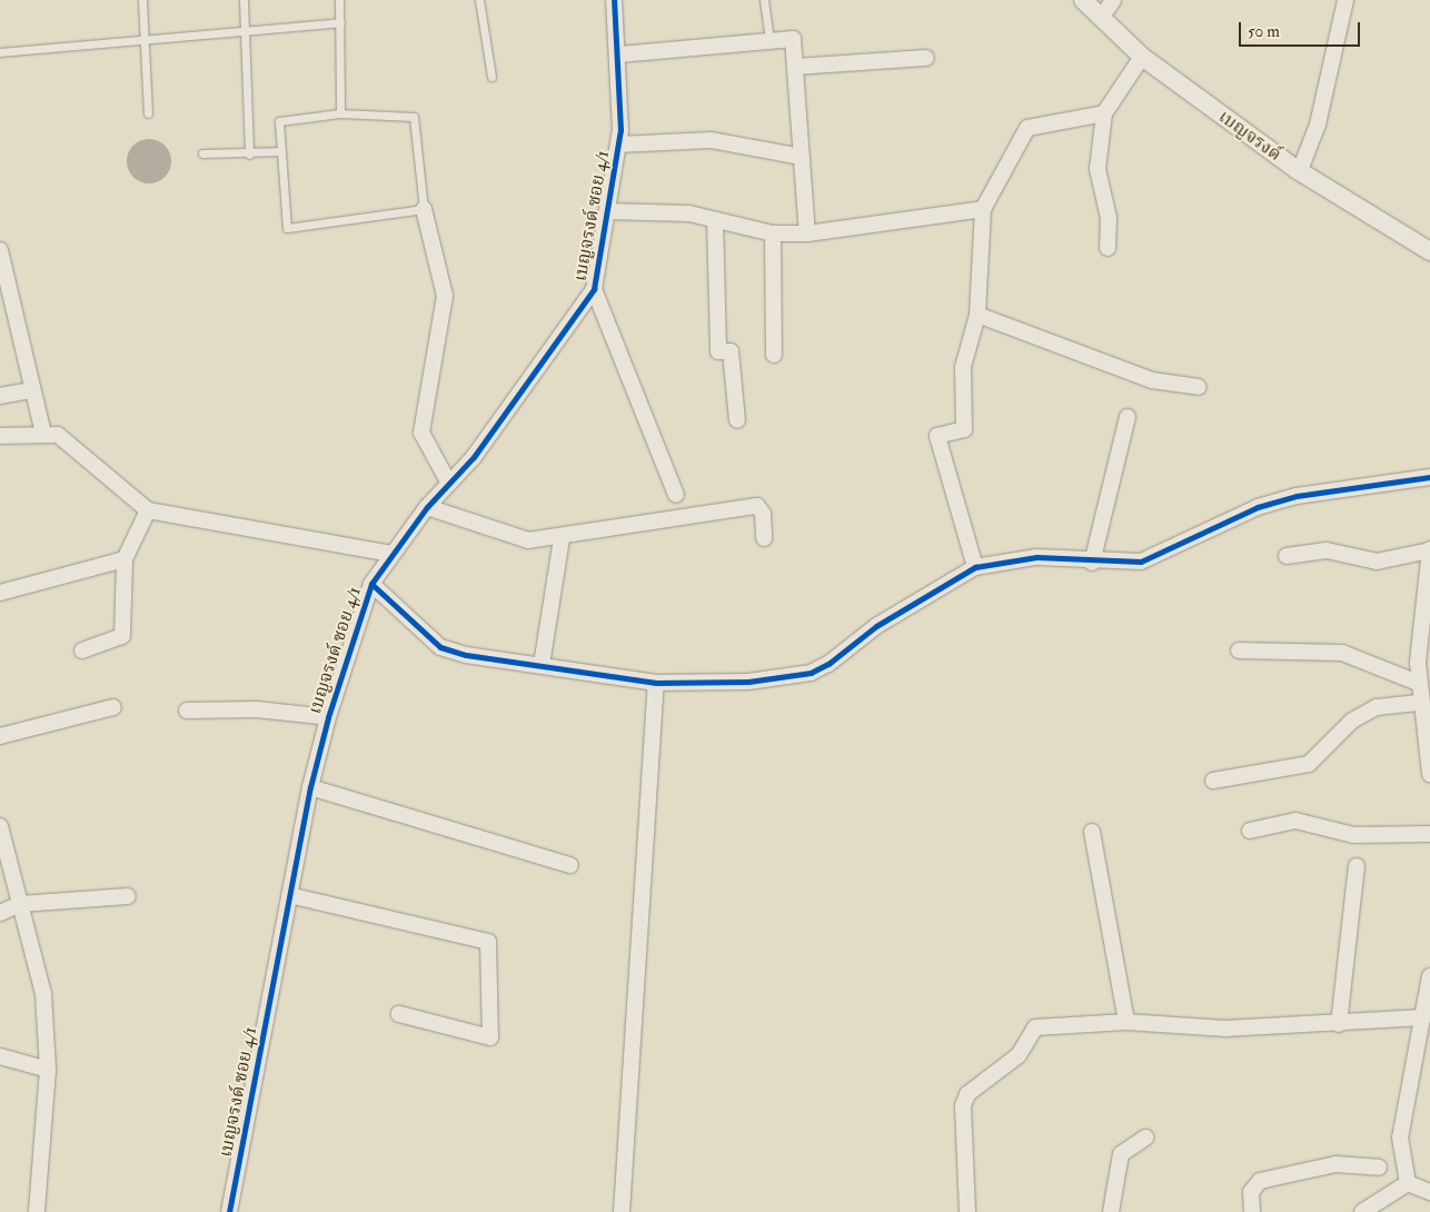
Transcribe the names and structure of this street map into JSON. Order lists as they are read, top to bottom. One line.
{"streets":{"street":["เบญจรงด์","เบญจรงด์ ซอย 4/1"]},"scale_bar":"50 m"}
